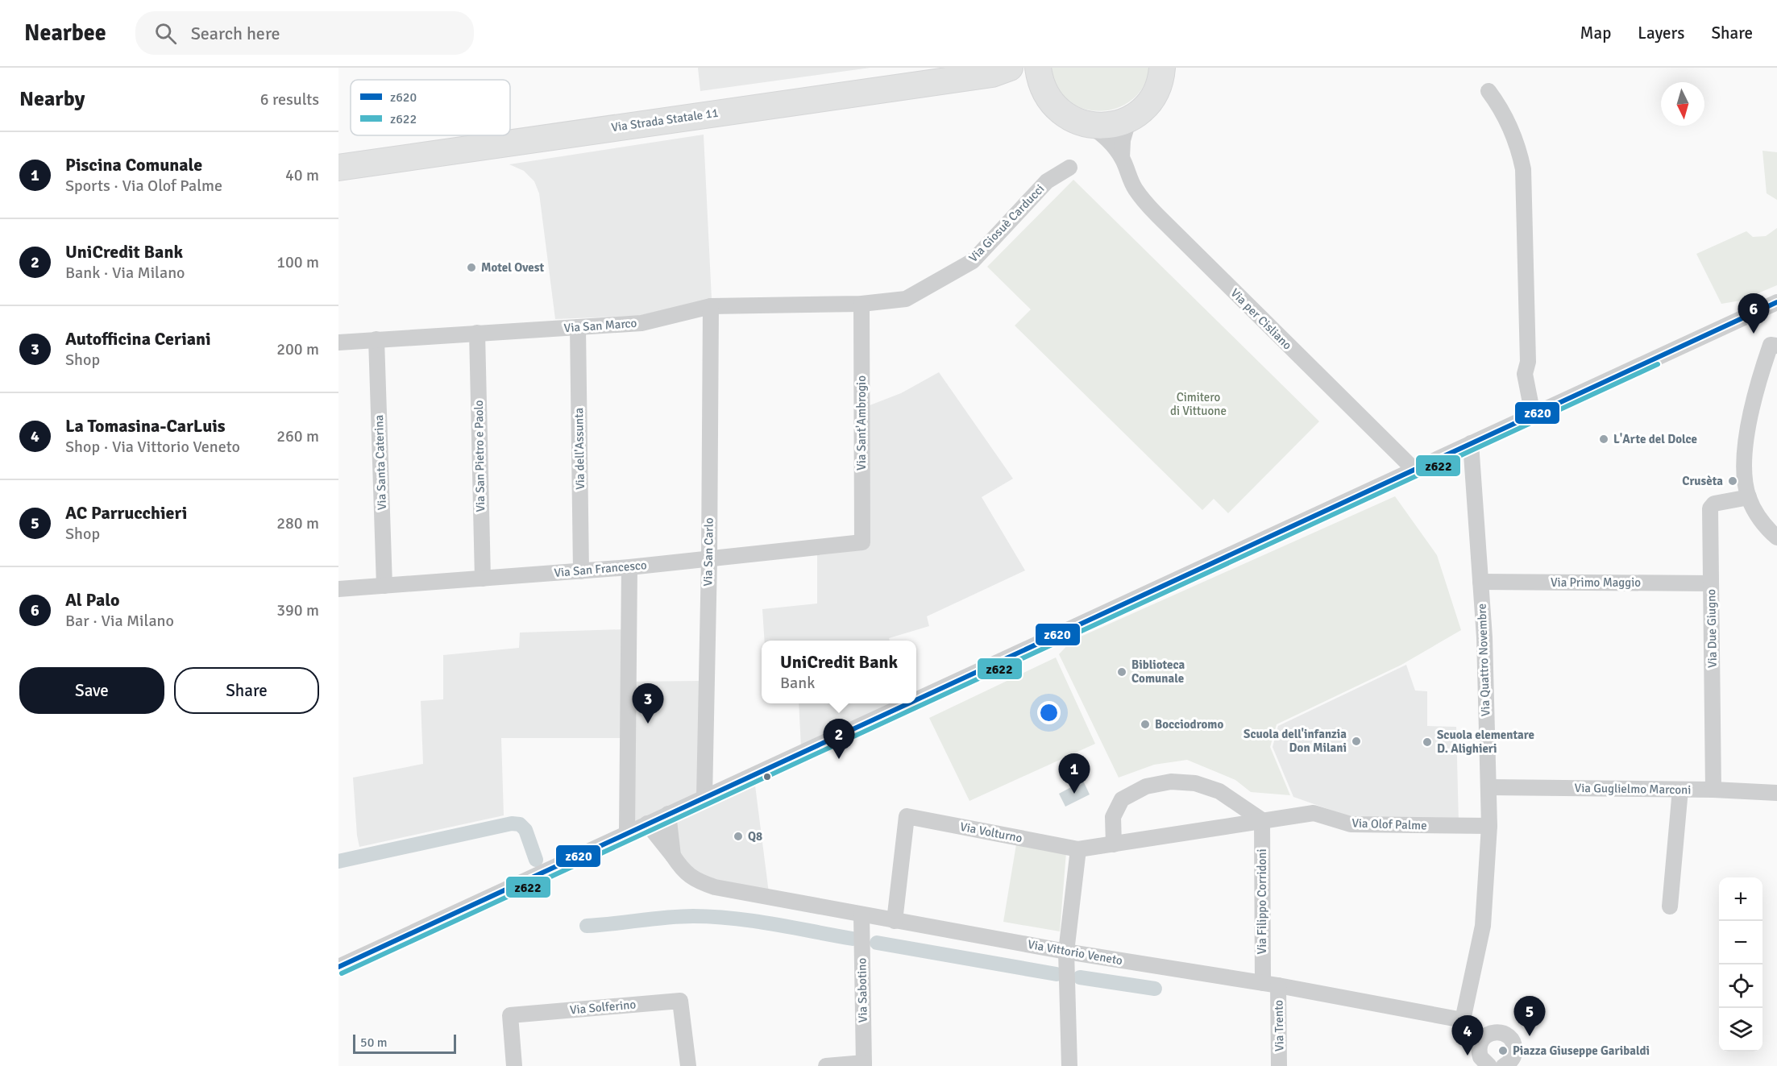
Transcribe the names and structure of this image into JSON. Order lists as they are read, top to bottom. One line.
{"streets":{"main road":["Via Strada Statale 11"],"street":["Via Giosuè Carducci","Via per Cisliano","Via San Marco","Via Sant'Ambrogio","Via dell'Assunta","Via San Pietro e Paolo","Via Santa Caterina","Via San Carlo","Via San Francesco","Via Primo Maggio","Via Due Giugno","Via Quattro Novembre","Via Guglielmo Marconi","Via Olof Palme","Via Volturno","Via Filippo Corridoni","Via Vittorio Veneto","Via Sabotino","Via Solferino","Via Trento"]},"crossings":[["Via Strada Statale 11","Via per Cisliano"],["Via Giosuè Carducci","Via San Marco"],["Via Giosuè Carducci","Via Sant'Ambrogio"],["Via San Marco","Via Sant'Ambrogio"],["Via San Marco","Via dell'Assunta"],["Via San Marco","Via San Pietro e Paolo"],["Via San Marco","Via Santa Caterina"],["Via San Marco","Via San Carlo"],["Via Sant'Ambrogio","Via San Francesco"],["Via dell'Assunta","Via San Francesco"],["Via San Pietro e Paolo","Via San Francesco"],["Via Santa Caterina","Via San Francesco"],["Via San Carlo","Via San Francesco"],["Via Primo Maggio","Via Due Giugno"],["Via Primo Maggio","Via Quattro Novembre"],["Via Due Giugno","Via Guglielmo Marconi"],["Via Quattro Novembre","Via Guglielmo Marconi"],["Via Quattro Novembre","Via Olof Palme"],["Via Quattro Novembre","Via Vittorio Veneto"],["Via Olof Palme","Via Volturno"],["Via Olof Palme","Via Filippo Corridoni"],["Via Volturno","Via Vittorio Veneto"],["Via Filippo Corridoni","Via Vittorio Veneto"],["Via Vittorio Veneto","Via Sabotino"],["Via Vittorio Veneto","Via Trento"]],"parks":["Cimitero di Vittuone"],"places":["Motel Ovest","L'Arte del Dolce","Crusèta","Biblioteca Comunale","Bocciodromo","Scuola dell'infanzia Don Milani","Scuola elementare D. Alighieri","Q8","Piazza Giuseppe Garibaldi"],"lines":["transit line z620","transit line z622"],"legend":["z620","z622"],"scale_bar":"50 m","north":"bottom","page":{"header":"Nearbee","search":"Search here","nav":["Map","Layers","Share"],"heading":["Nearby","6 results"],"list":[{"mark":"1","name":"Piscina Comunale","note":"Sports · Via Olof Palme","value":"40 m"},{"mark":"2","name":"UniCredit Bank","note":"Bank · Via Milano","value":"100 m"},{"mark":"3","name":"Autofficina Ceriani","note":"Shop","value":"200 m"},{"mark":"4","name":"La Tomasina-CarLuis","note":"Shop · Via Vittorio Veneto","value":"260 m"},{"mark":"5","name":"AC Parrucchieri","note":"Shop","value":"280 m"},{"mark":"6","name":"Al Palo","note":"Bar · Via Milano","value":"390 m"}],"pins":["6","3","2","1","5","4"],"popup":["UniCredit Bank","Bank"],"buttons":["Save","Share"],"map_buttons":["+","−"],"scale":"50 m"}}
